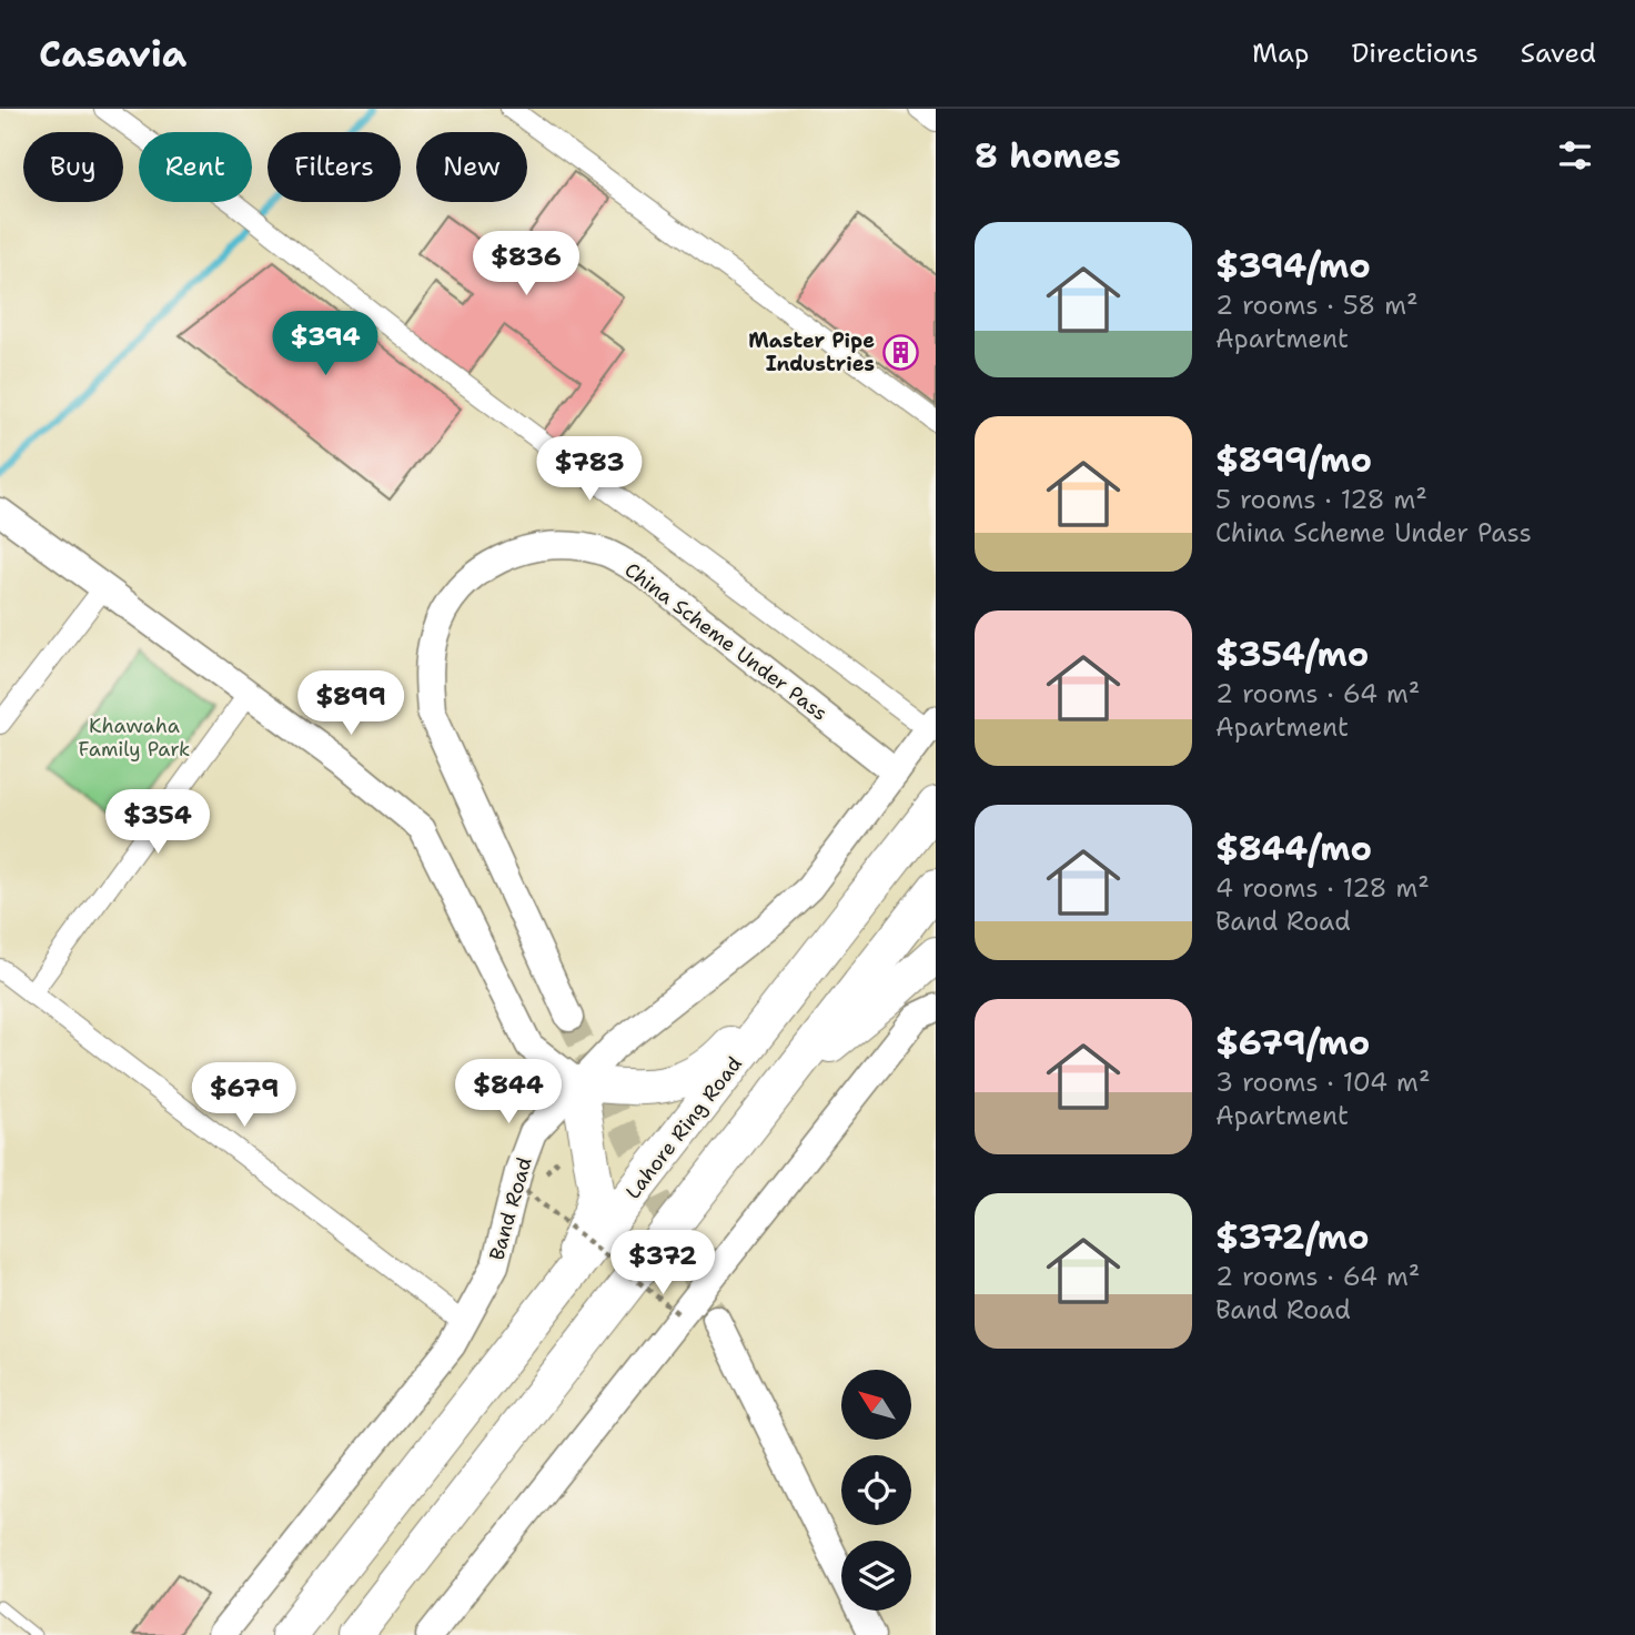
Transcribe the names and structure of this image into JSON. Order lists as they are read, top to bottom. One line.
{"streets":{"highway":["Lahore Ring Road"],"main road":["China Scheme Under Pass","Band Road"]},"crossings":[["China Scheme Under Pass","Band Road"]],"parks":["Khawaha Family Park"],"places":{"building":["Master Pipe Industries"]},"north":"top left","page":{"header":"Casavia","nav":["Map","Directions","Saved"],"heading":"8 homes","chip":["Buy","Rent","Filters","New"],"list":[{"name":"$394/mo","note":"2 rooms · 58 m² · Apartment"},{"name":"$899/mo","note":"5 rooms · 128 m² · China Scheme Under Pass"},{"name":"$354/mo","note":"2 rooms · 64 m² · Apartment"},{"name":"$844/mo","note":"4 rooms · 128 m² · Band Road"},{"name":"$679/mo","note":"3 rooms · 104 m² · Apartment"},{"name":"$372/mo","note":"2 rooms · 64 m² · Band Road"}],"price":["$836","$394","$783","$899","$354","$844","$679","$372"]}}
